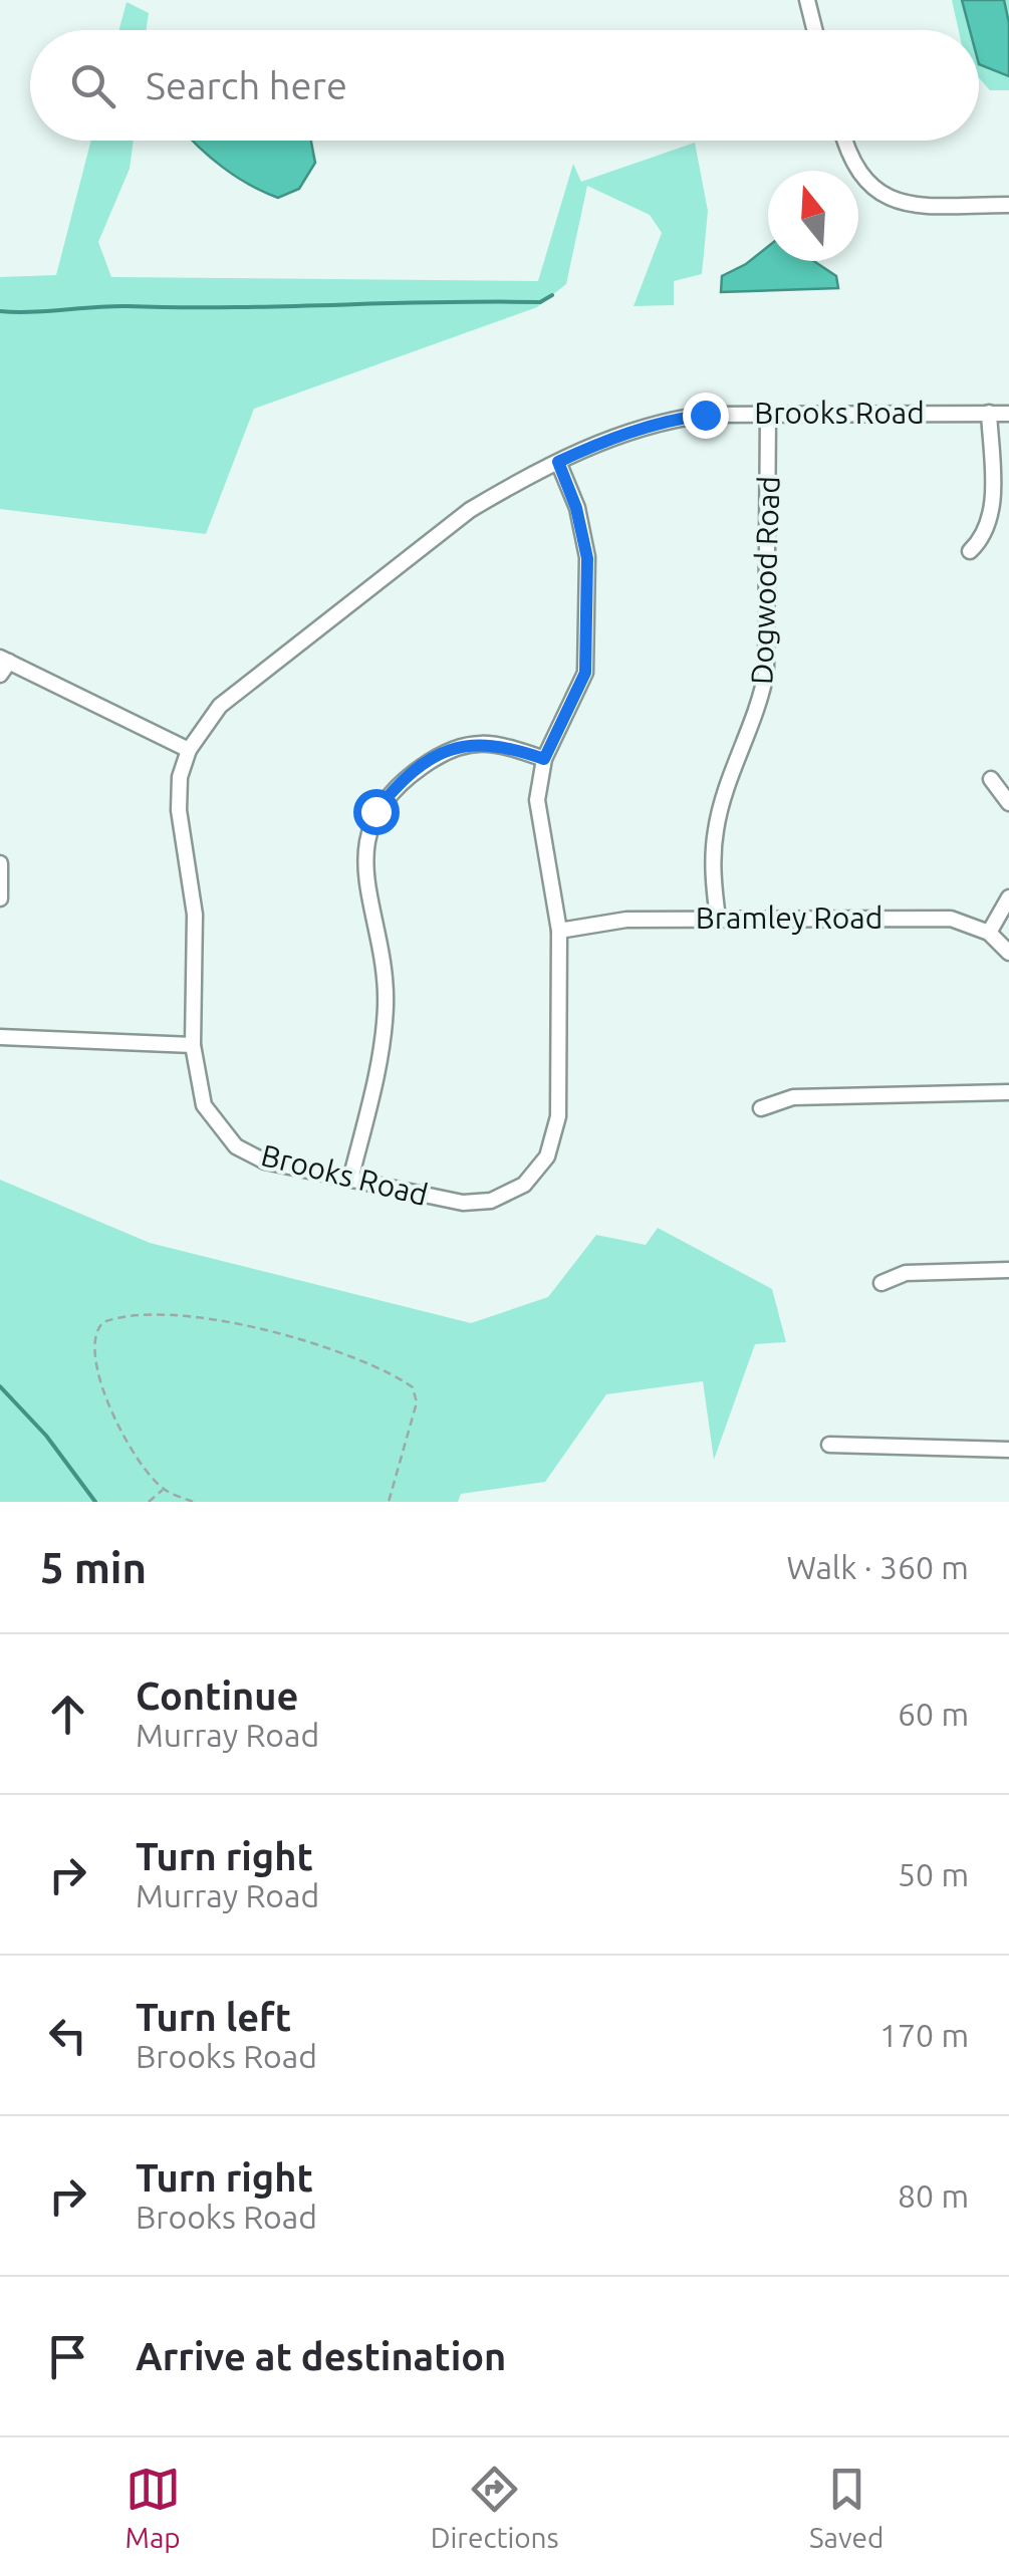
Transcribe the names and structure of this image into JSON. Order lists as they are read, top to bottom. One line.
{"streets":{"street":["Brooks Road","Dogwood Road","Bramley Road"]},"crossings":[["Brooks Road","Dogwood Road"],["Brooks Road","Bramley Road"],["Dogwood Road","Bramley Road"]],"north":"top","page":{"search":"Search here","heading":["5 min","Walk · 360 m"],"list":[["Continue","Murray Road","60 m"],["Turn right","Murray Road","50 m"],["Turn left","Brooks Road","170 m"],["Turn right","Brooks Road","80 m"],"Arrive at destination"],"nav":["Map","Directions","Saved"]}}
